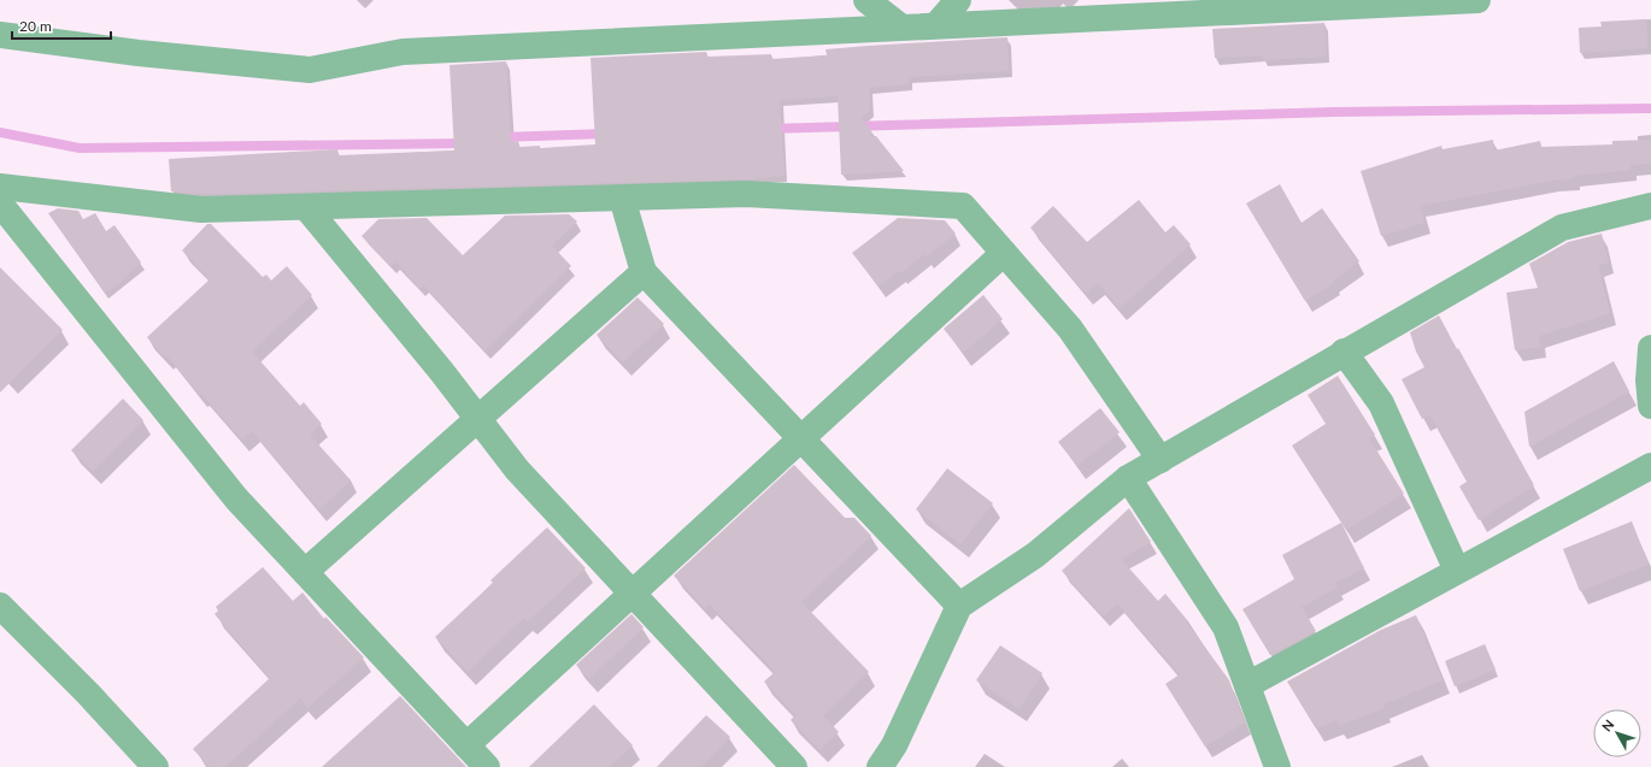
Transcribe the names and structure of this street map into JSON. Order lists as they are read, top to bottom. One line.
{"scale_bar":"20 m","north":"top left"}
